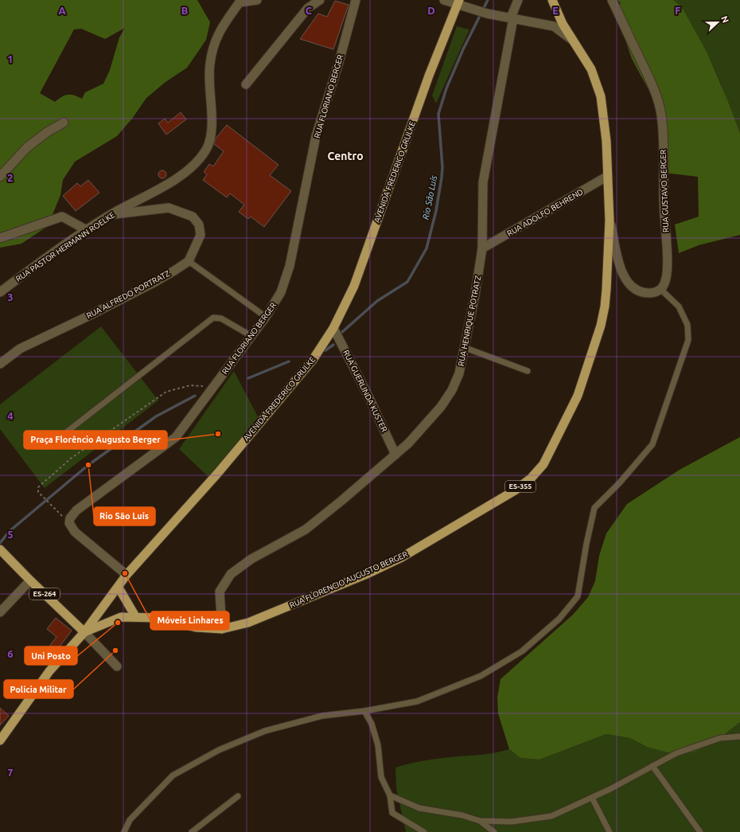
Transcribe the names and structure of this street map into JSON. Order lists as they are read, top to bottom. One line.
{"streets":{"main road":["AVENIDA FREDERICO GRULKE","ES-355","RUA FLORENCIO AUGUSTO BERGER","ES-264"],"street":["RUA FLORIANO BERGER","RUA GUSTAVO BERGER","RUA ADOLFO BEHREND","RUA PASTOR HERMANN ROELKE","RUA ALFREDO PORTRATZ","RUA HENRIQUE POTRATZ","RUA GUERLINDA KUSTER"]},"crossings":[["AVENIDA FREDERICO GRULKE","RUA GUERLINDA KUSTER"],["AVENIDA FREDERICO GRULKE","RUA FLORENCIO AUGUSTO BERGER"],["AVENIDA FREDERICO GRULKE","ES-264"],["RUA ADOLFO BEHREND","RUA HENRIQUE POTRATZ"],["RUA ADOLFO BEHREND","RUA FLORENCIO AUGUSTO BERGER"],["RUA HENRIQUE POTRATZ","RUA GUERLINDA KUSTER"],["RUA HENRIQUE POTRATZ","RUA FLORENCIO AUGUSTO BERGER"],["RUA FLORENCIO AUGUSTO BERGER","ES-264"]],"districts":["Centro"],"water":["Rio São Luís"],"places":["Praça Florêncio Augusto Berger","Rio São Luís","Móveis Linhares","Uni Posto","Polícia Militar"],"north":"right","grid":{"columns":["A","B","C","D","E","F"],"rows":["1","2","3","4","5","6","7"]}}
